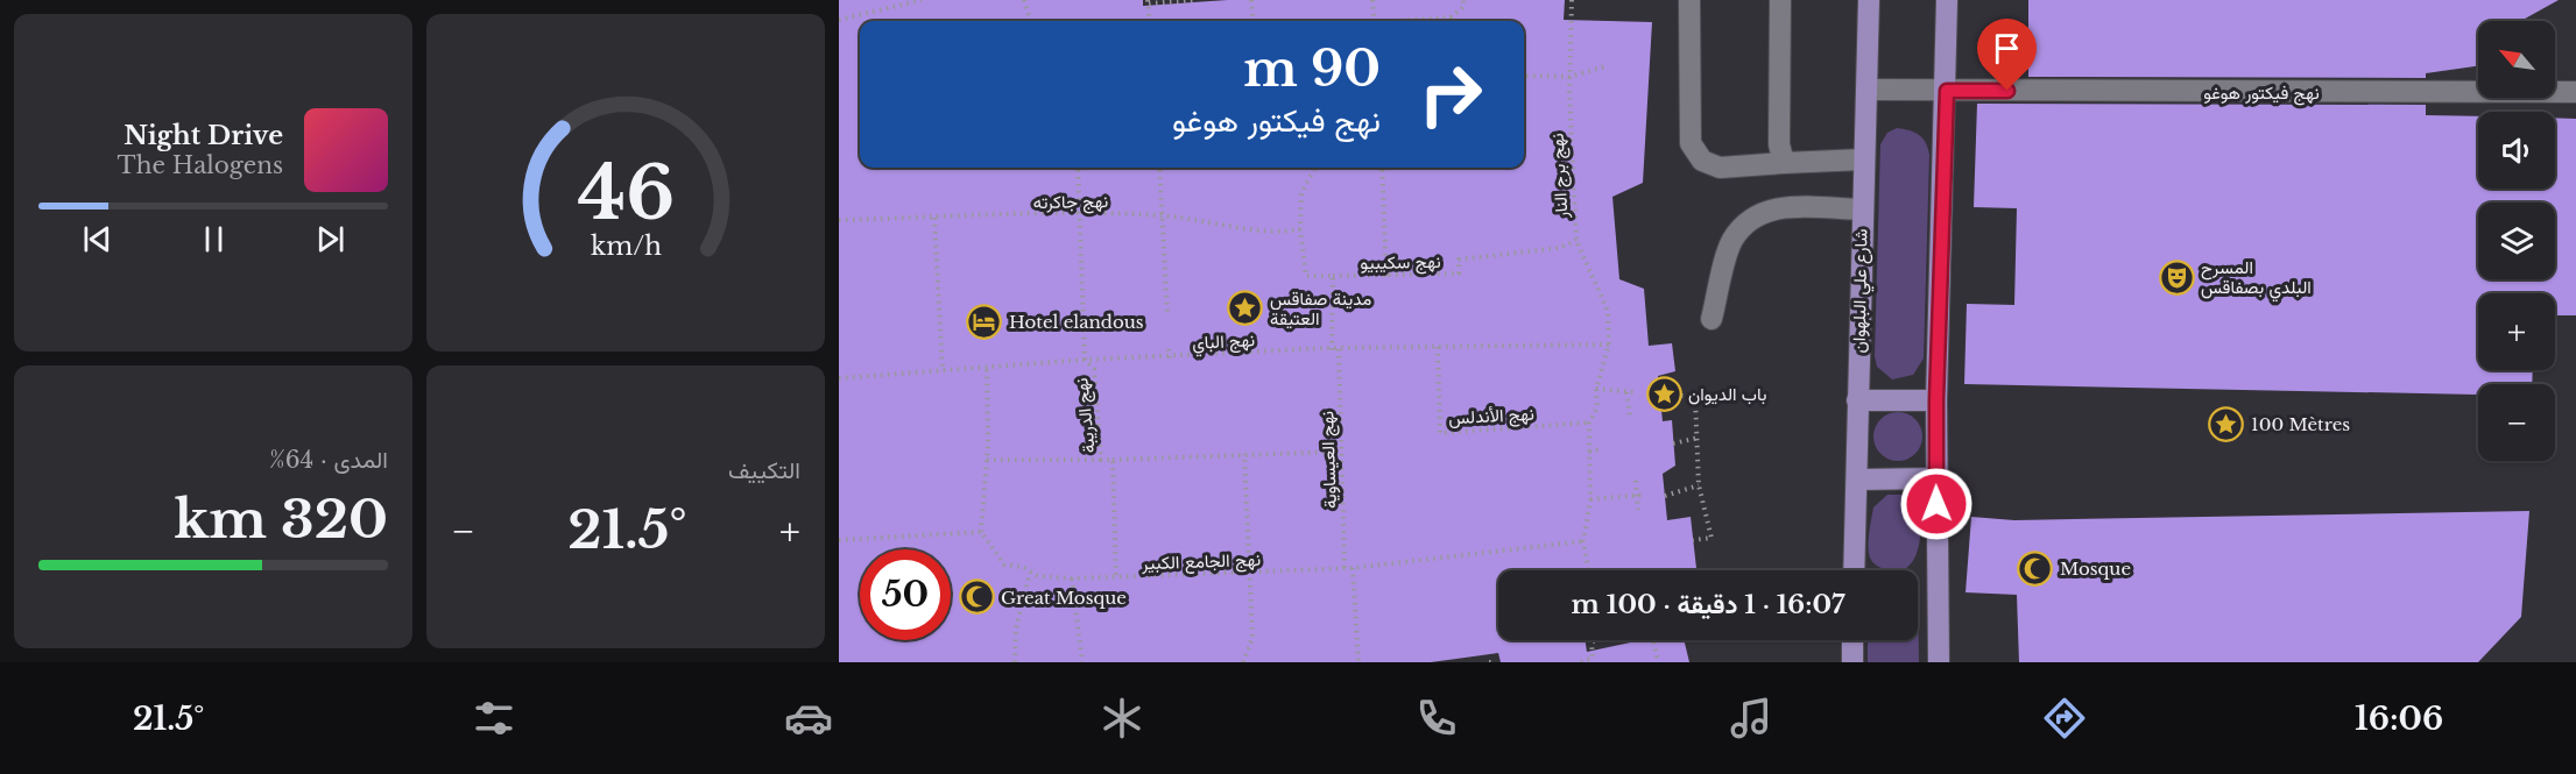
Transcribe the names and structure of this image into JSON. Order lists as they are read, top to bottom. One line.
{"streets":{"main road":["شارع علي البلهوان"],"street":["نهج فيكتور هوغو"],"path":["نهج برج النار","نهج جاكرته","نهج سكيبيو","نهج الباي","نهج الدريبة","نهج الأندلس","نهج العيساوية","نهج الجامع الكبير"]},"crossings":[["نهج فيكتور هوغو","شارع علي البلهوان"],["نهج برج النار","نهج سكيبيو"],["نهج برج النار","نهج الباي"],["نهج برج النار","نهج الأندلس"],["نهج برج النار","نهج الجامع الكبير"],["نهج جاكرته","نهج الدريبة"],["نهج الباي","نهج الدريبة"],["نهج الباي","نهج الأندلس"],["نهج الباي","نهج العيساوية"],["نهج الدريبة","نهج الجامع الكبير"],["نهج العيساوية","نهج الجامع الكبير"]],"places":{"theatre":["المسرح البلدي بصفاقس"],"place":["مدينة صفاقس العتيقة","باب الديوان","100 Mètres"],"hotel":["Hotel elandous"],"mosque":["Mosque","Great Mosque"]},"north":"top left","page":{"map_buttons":["+","−"],"turn":["90 m","نهج فيكتور هوغو"],"song":["Night Drive","The Halogens"],"tile":["التكييف",["المدى · 64%","320 km"]],"heat":["−","21.5°","+"],"limit":"50","trip":"16:07 · 1 دقيقة · 100 m","tabs":["16:06","21.5°"],"gauge":["46","km/h"]}}
